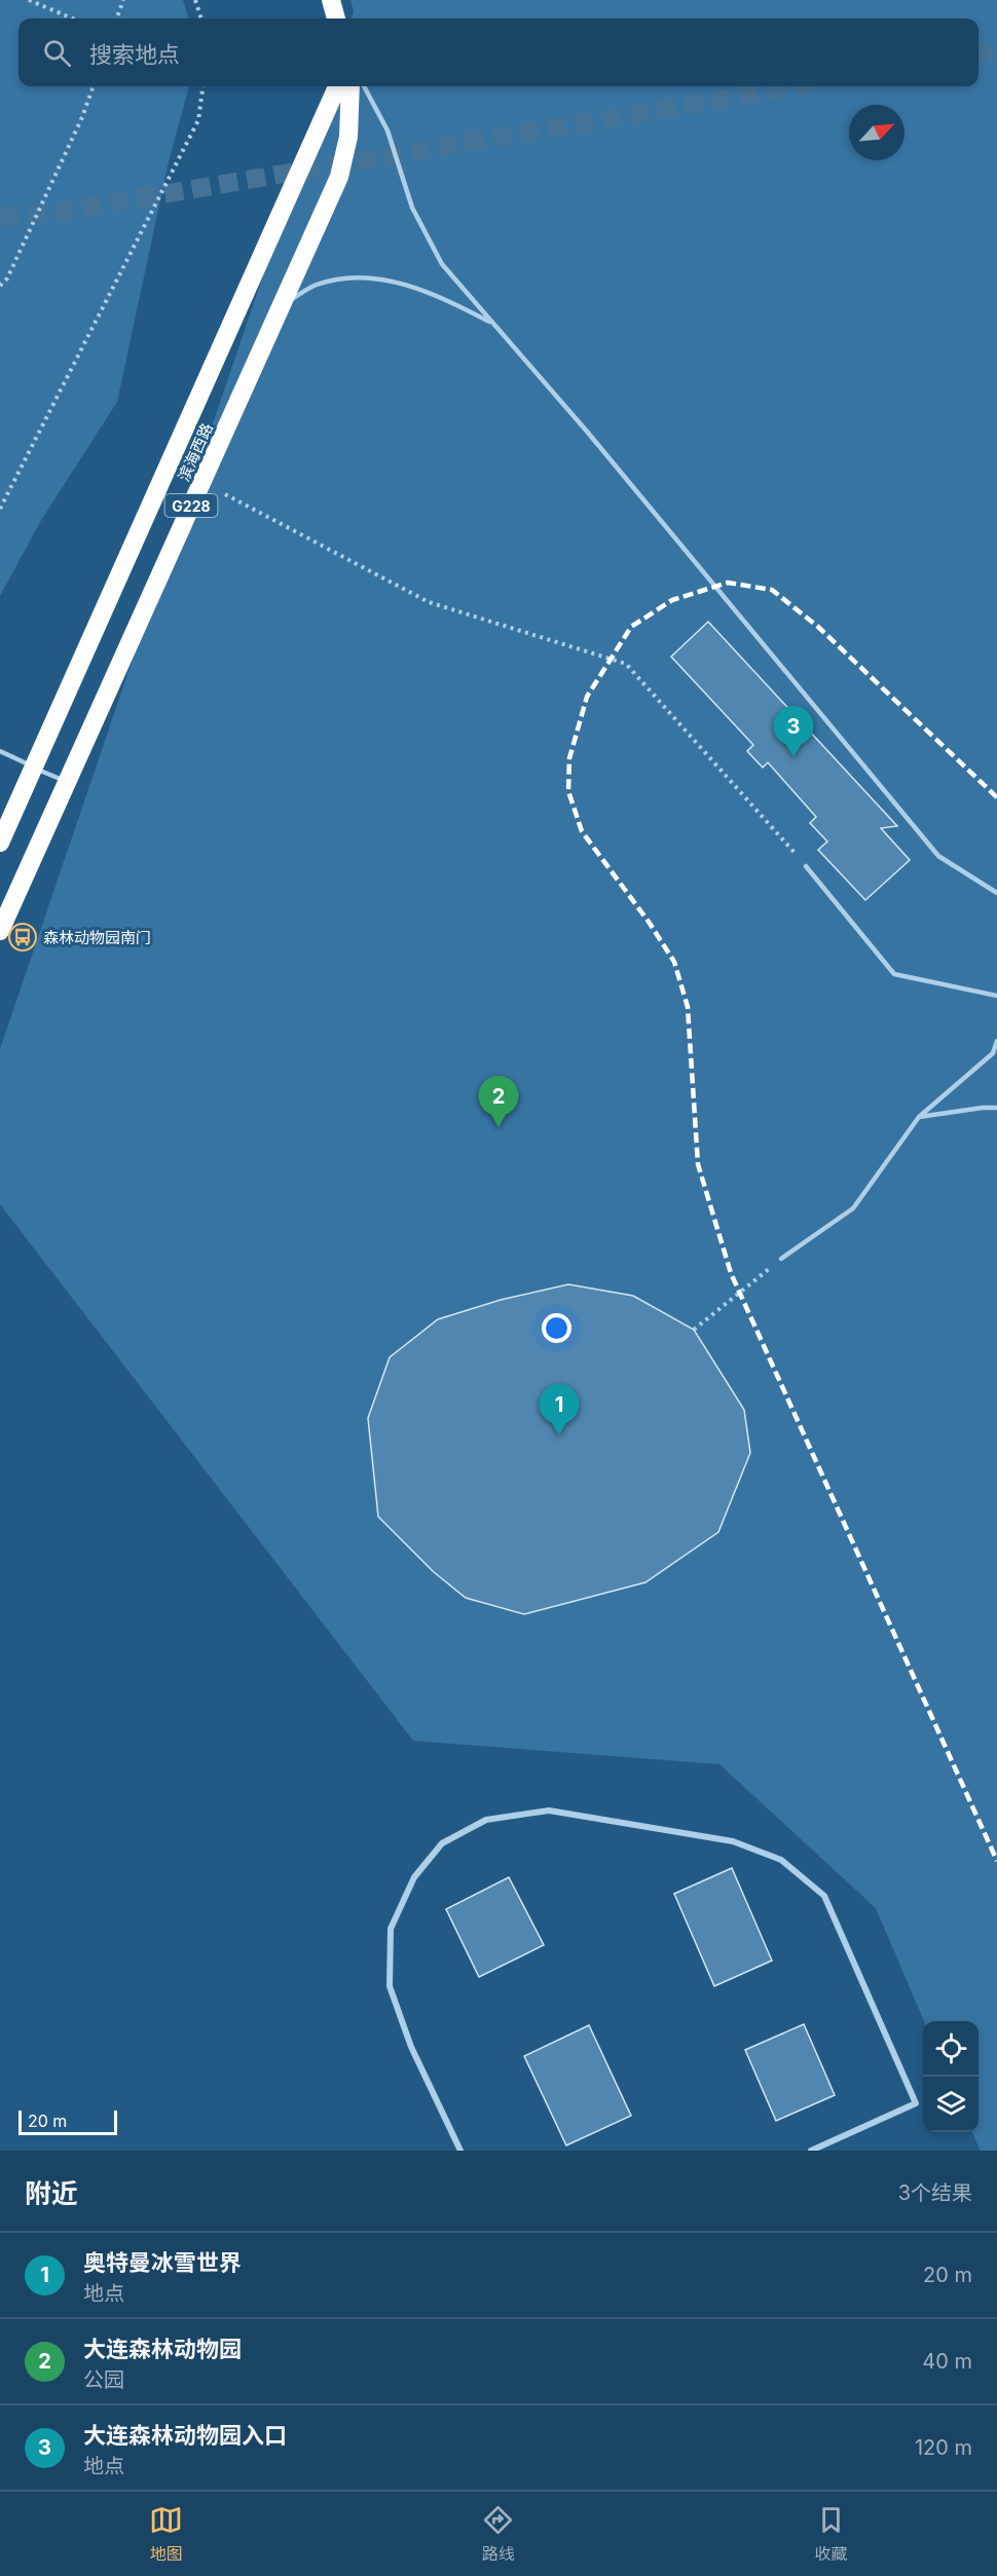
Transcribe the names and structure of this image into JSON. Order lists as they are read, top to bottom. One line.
{"streets":{"highway":["滨海西路","G228"]},"places":{"bus stop":["森林动物园南门"]},"scale_bar":"20 m","north":"top right","page":{"search":"搜索地点","pins":["3","2","1"],"scale":"20 m","heading":["附近","3个结果"],"list":[{"mark":"1","name":"奥特曼冰雪世界","note":"地点","value":"20 m"},{"mark":"2","name":"大连森林动物园","note":"公园","value":"40 m"},{"mark":"3","name":"大连森林动物园入口","note":"地点","value":"120 m"}],"nav":["地图","路线","收藏"]}}
